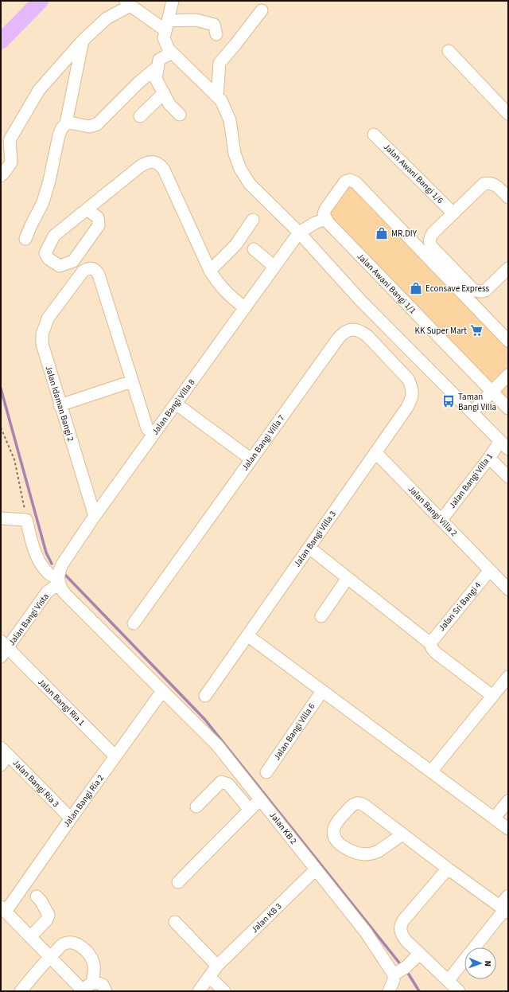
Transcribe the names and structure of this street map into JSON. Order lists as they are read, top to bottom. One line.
{"streets":{"street":["Jalan Awani Bangi 1/6","Jalan Awani Bangi 1/1","Jalan Idaman Bangi 2","Jalan Bangi Villa 8","Jalan Bangi Villa 7","Jalan Bangi Villa 1","Jalan Bangi Villa 2","Jalan Bangi Villa 3","Jalan Sri Bangi 4","Jalan Bangi Vista","Jalan Bangi Ria 1","Jalan Bangi Villa 6","Jalan Bangi Ria 3","Jalan Bangi Ria 2","Jalan KB 2","Jalan KB 3"]},"crossings":[["Jalan Idaman Bangi 2","Jalan Bangi Villa 8"],["Jalan Bangi Villa 8","Jalan Bangi Vista"],["Jalan Bangi Villa 8","Jalan KB 2"],["Jalan Bangi Villa 7","Jalan Bangi Villa 3"],["Jalan Bangi Villa 1","Jalan Bangi Villa 2"],["Jalan Bangi Villa 2","Jalan Bangi Villa 3"],["Jalan Bangi Villa 2","Jalan Sri Bangi 4"],["Jalan Bangi Vista","Jalan Bangi Ria 1"],["Jalan Bangi Vista","Jalan KB 2"],["Jalan Bangi Ria 1","Jalan Bangi Ria 2"],["Jalan Bangi Ria 3","Jalan Bangi Ria 2"],["Jalan Bangi Ria 2","Jalan KB 2"],["Jalan KB 2","Jalan KB 3"]],"places":{"shop":["MR.DIY","Econsave Express"],"supermarket":["KK Super Mart"],"bus stop":["Taman Bangi Villa"]},"north":"right"}
